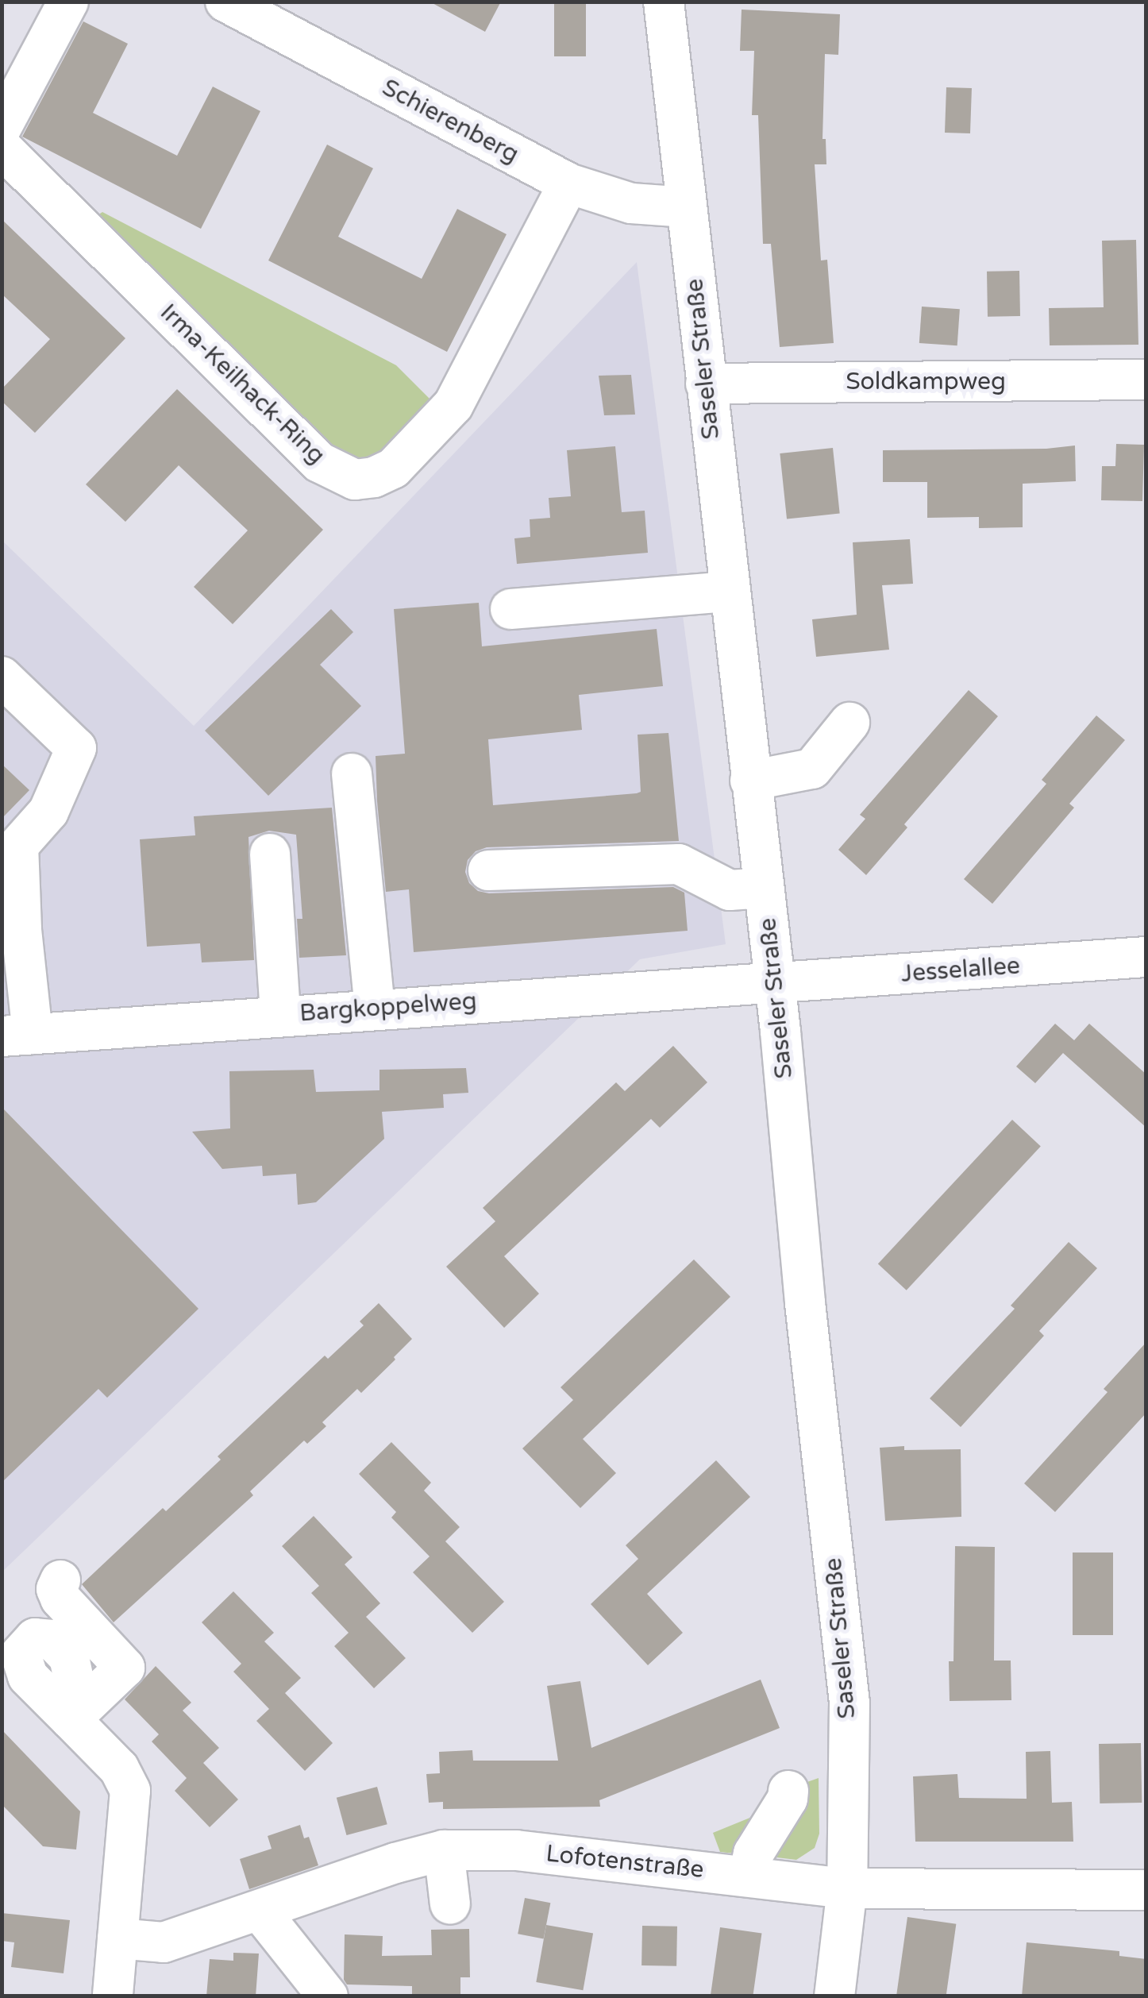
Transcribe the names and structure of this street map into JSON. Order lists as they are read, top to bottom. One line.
{"streets":{"street":["Schierenberg","Saseler Straße","Soldkampweg","Irma-Keilhack-Ring","Jesselallee","Bargkoppelweg","Lofotenstraße"]},"crossings":[["Schierenberg","Saseler Straße"],["Schierenberg","Irma-Keilhack-Ring"],["Saseler Straße","Soldkampweg"],["Saseler Straße","Jesselallee"],["Saseler Straße","Bargkoppelweg"],["Saseler Straße","Lofotenstraße"],["Jesselallee","Bargkoppelweg"]]}
